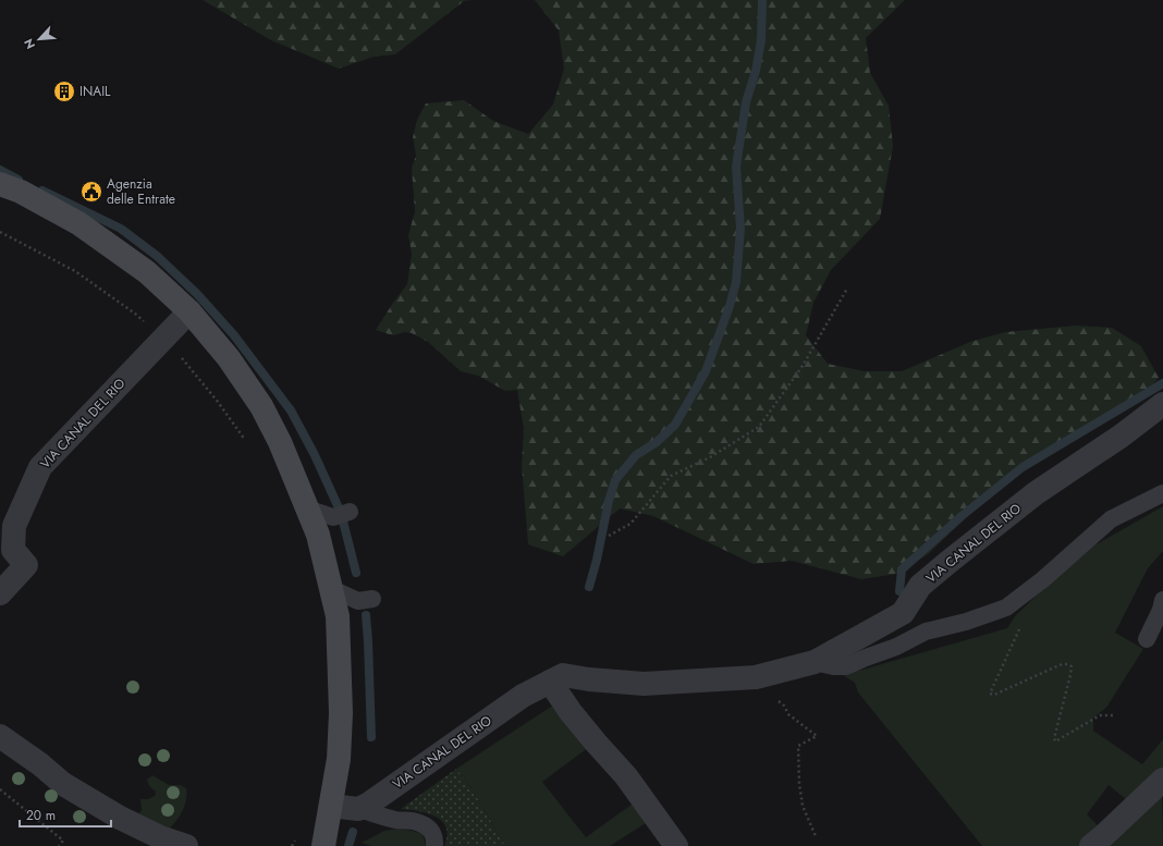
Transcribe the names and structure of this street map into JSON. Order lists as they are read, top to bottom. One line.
{"streets":{"street":["VIA CANAL DEL RIO"]},"places":{"building":["INAIL"],"public building":["Agenzia delle Entrate"]},"scale_bar":"20 m","north":"bottom left"}
